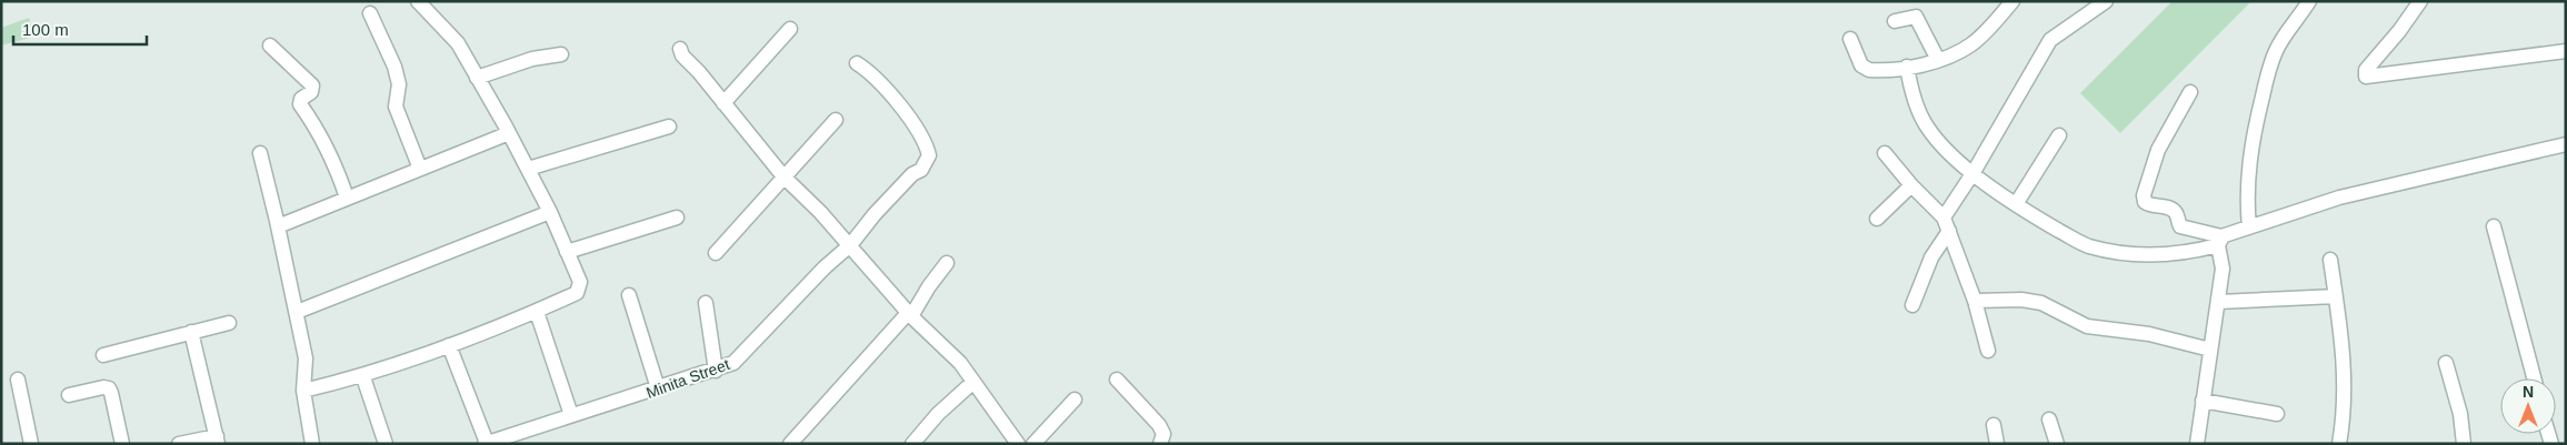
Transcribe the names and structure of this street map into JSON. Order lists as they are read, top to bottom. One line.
{"streets":{"street":["Minita Street"]},"scale_bar":"100 m","north":"top"}
